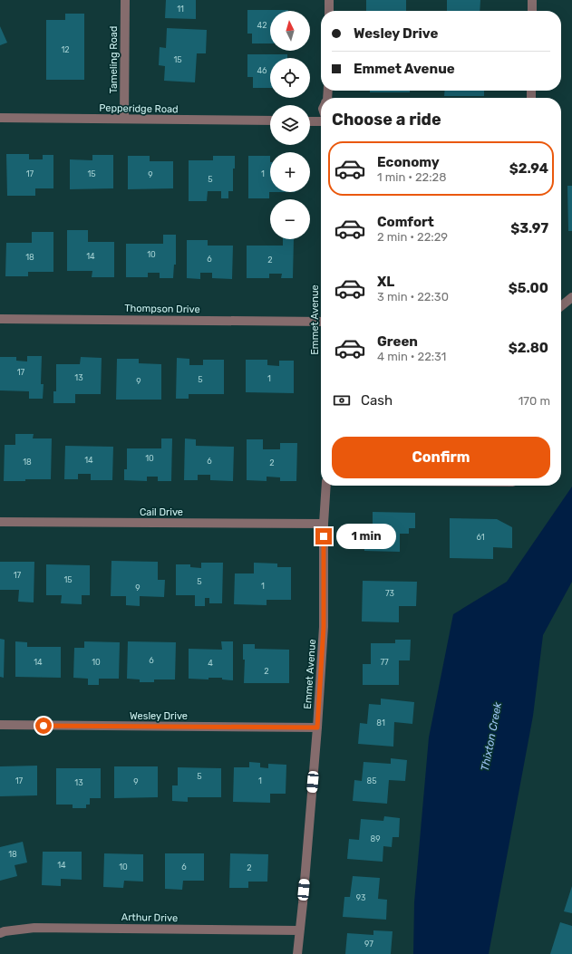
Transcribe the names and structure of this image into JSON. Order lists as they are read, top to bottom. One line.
{"streets":{"street":["Tameling Road","Pepperidge Road","Thompson Drive","Emmet Avenue","Cail Drive","Wesley Drive","Arthur Drive"]},"crossings":[["Tameling Road","Pepperidge Road"],["Emmet Avenue","Cail Drive"],["Emmet Avenue","Wesley Drive"],["Emmet Avenue","Arthur Drive"]],"water":["Thixton Creek"],"house_numbers":["11","42","12","15","46","17","15","1","9","5","10","14","18","6","2","17","13","1","5","9","10","14","6","18","2","61","17","15","5","1","9","73","6","14","10","77","4","2","81","5","17","1","85","9","13","89","18","14","10","6","2","93","97"],"north":"top","page":{"map_buttons":["+","−"],"banner":["Wesley Drive","Emmet Avenue"],"heading":"Choose a ride","list":[{"name":"Economy","note":"1 min · 22:28","value":"$2.94"},{"name":"Comfort","note":"2 min · 22:29","value":"$3.97"},{"name":"XL","note":"3 min · 22:30","value":"$5.00"},{"name":"Green","note":"4 min · 22:31","value":"$2.80"}],"pay":["Cash","170 m"],"buttons":"Confirm","bubble":"1 min"}}
